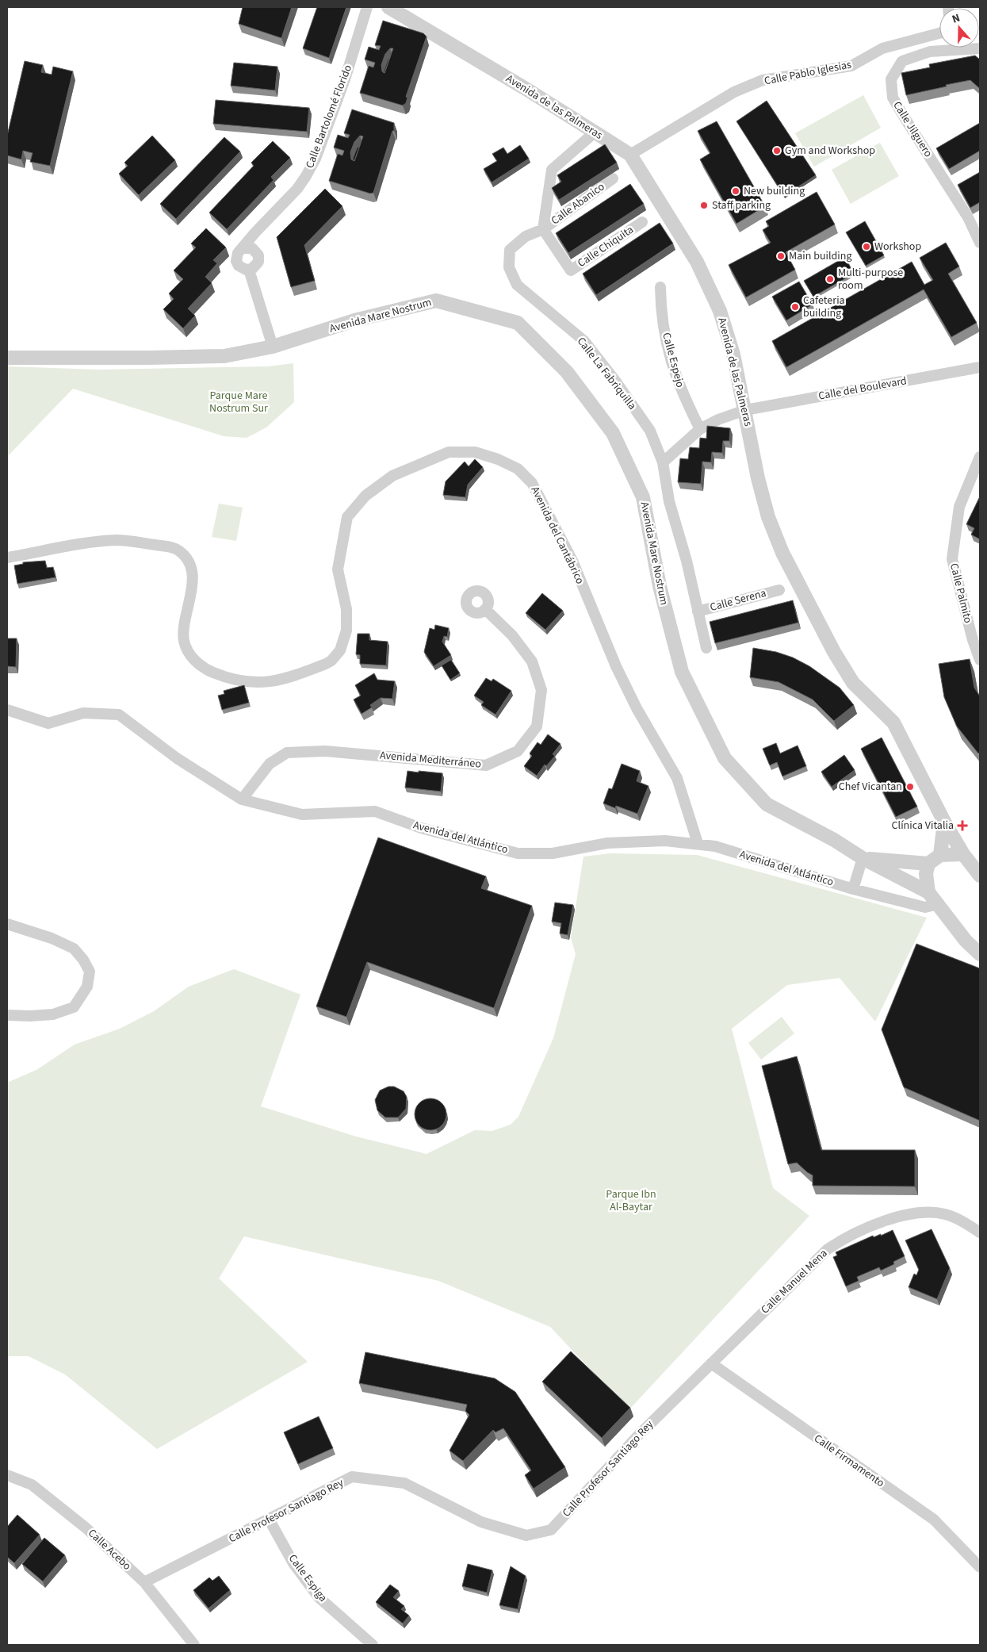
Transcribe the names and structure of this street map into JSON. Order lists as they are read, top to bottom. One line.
{"streets":{"street":["Calle Pablo Iglesias","Avenida de las Palmeras","Calle Bartolomé Florido","Calle Jilguero","Calle Abanico","Calle Chiquita","Avenida Mare Nostrum","Calle Espejo","Calle La Fabriquilla","Calle del Boulevard","Avenida del Cantábrico","Calle Palmito","Calle Serena","Avenida Mediterráneo","Avenida del Atlántico","Calle Manuel Mena","Calle Firmamento","Calle Profesor Santiago Rey","Calle Acebo","Calle Espiga"]},"crossings":[["Calle Pablo Iglesias","Avenida de las Palmeras"],["Avenida de las Palmeras","Calle del Boulevard"],["Calle Abanico","Calle Chiquita"],["Calle Abanico","Calle La Fabriquilla"],["Calle Chiquita","Calle La Fabriquilla"],["Calle Espejo","Calle del Boulevard"],["Calle La Fabriquilla","Calle del Boulevard"],["Calle La Fabriquilla","Calle Serena"],["Avenida del Cantábrico","Avenida del Atlántico"],["Avenida Mediterráneo","Avenida del Atlántico"],["Calle Manuel Mena","Calle Firmamento"],["Calle Manuel Mena","Calle Profesor Santiago Rey"],["Calle Firmamento","Calle Profesor Santiago Rey"],["Calle Profesor Santiago Rey","Calle Acebo"],["Calle Profesor Santiago Rey","Calle Espiga"]],"parks":["Parque Mare Nostrum Sur","Parque Ibn Al-Baytar"],"places":{"other":["Gym and Workshop","New building","Staff parking","Workshop","Main building","Multi-purpose room","Cafeteria building","Chef Vicantan"],"health":["Clínica Vitalia"]},"north":"top"}
